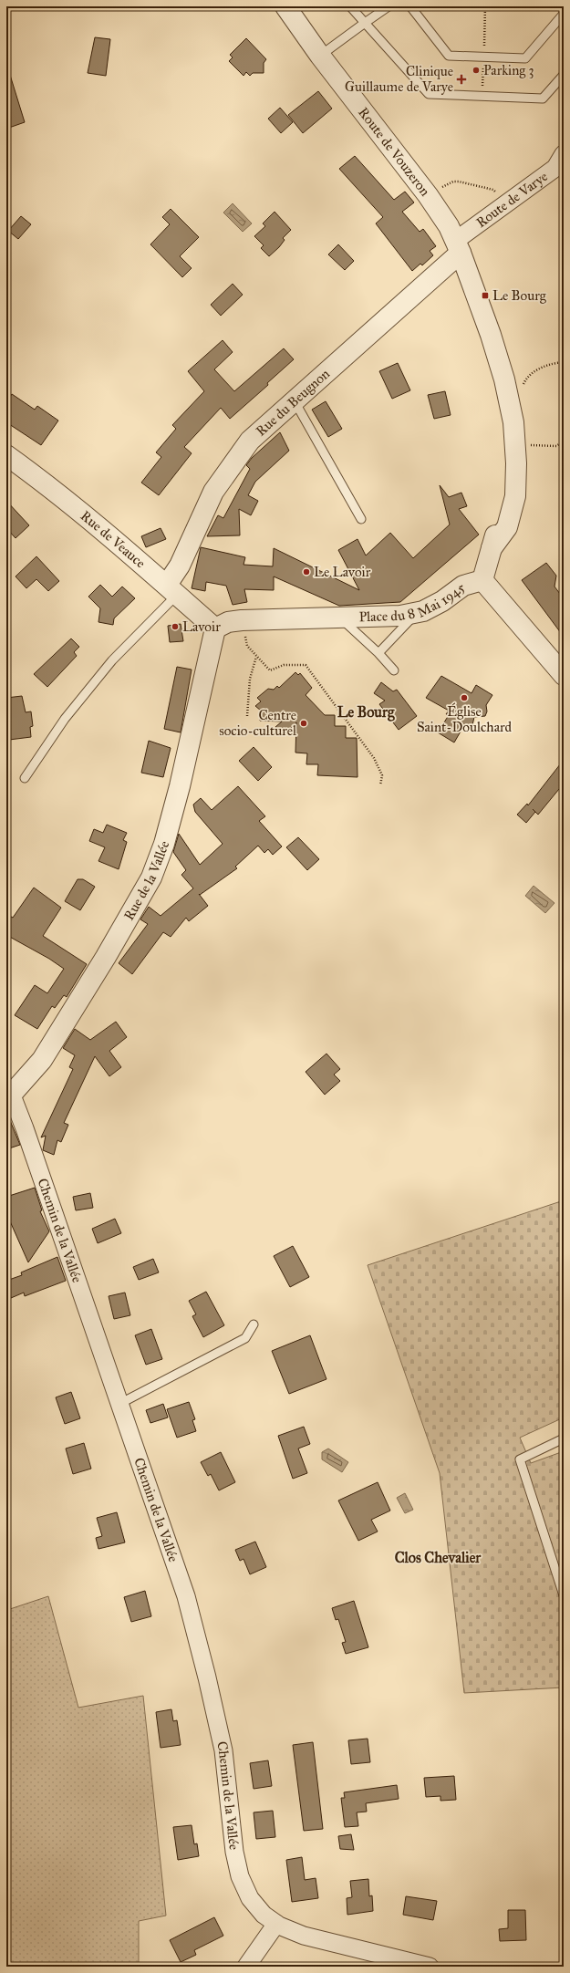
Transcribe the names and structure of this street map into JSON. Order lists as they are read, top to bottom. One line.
{"streets":{"street":["Route de Vouzeron","Route de Varye","Rue du Beugnon","Rue de Veauce","Place du 8 Mai 1945","Rue de la Vallée","Chemin de la Vallée"]},"crossings":[["Route de Vouzeron","Route de Varye"],["Route de Vouzeron","Rue du Beugnon"],["Route de Vouzeron","Place du 8 Mai 1945"],["Route de Varye","Rue du Beugnon"],["Rue du Beugnon","Rue de Veauce"],["Rue de Veauce","Place du 8 Mai 1945"],["Rue de Veauce","Rue de la Vallée"],["Place du 8 Mai 1945","Rue de la Vallée"],["Rue de la Vallée","Chemin de la Vallée"]],"districts":["Le Bourg","Clos Chevalier"],"places":{"other":["Parking 3","Le Lavoir","Lavoir","Église Saint-Doulchard","Centre socio-culturel"],"health":["Clinique Guillaume de Varye"],"transit":["Le Bourg"]}}
